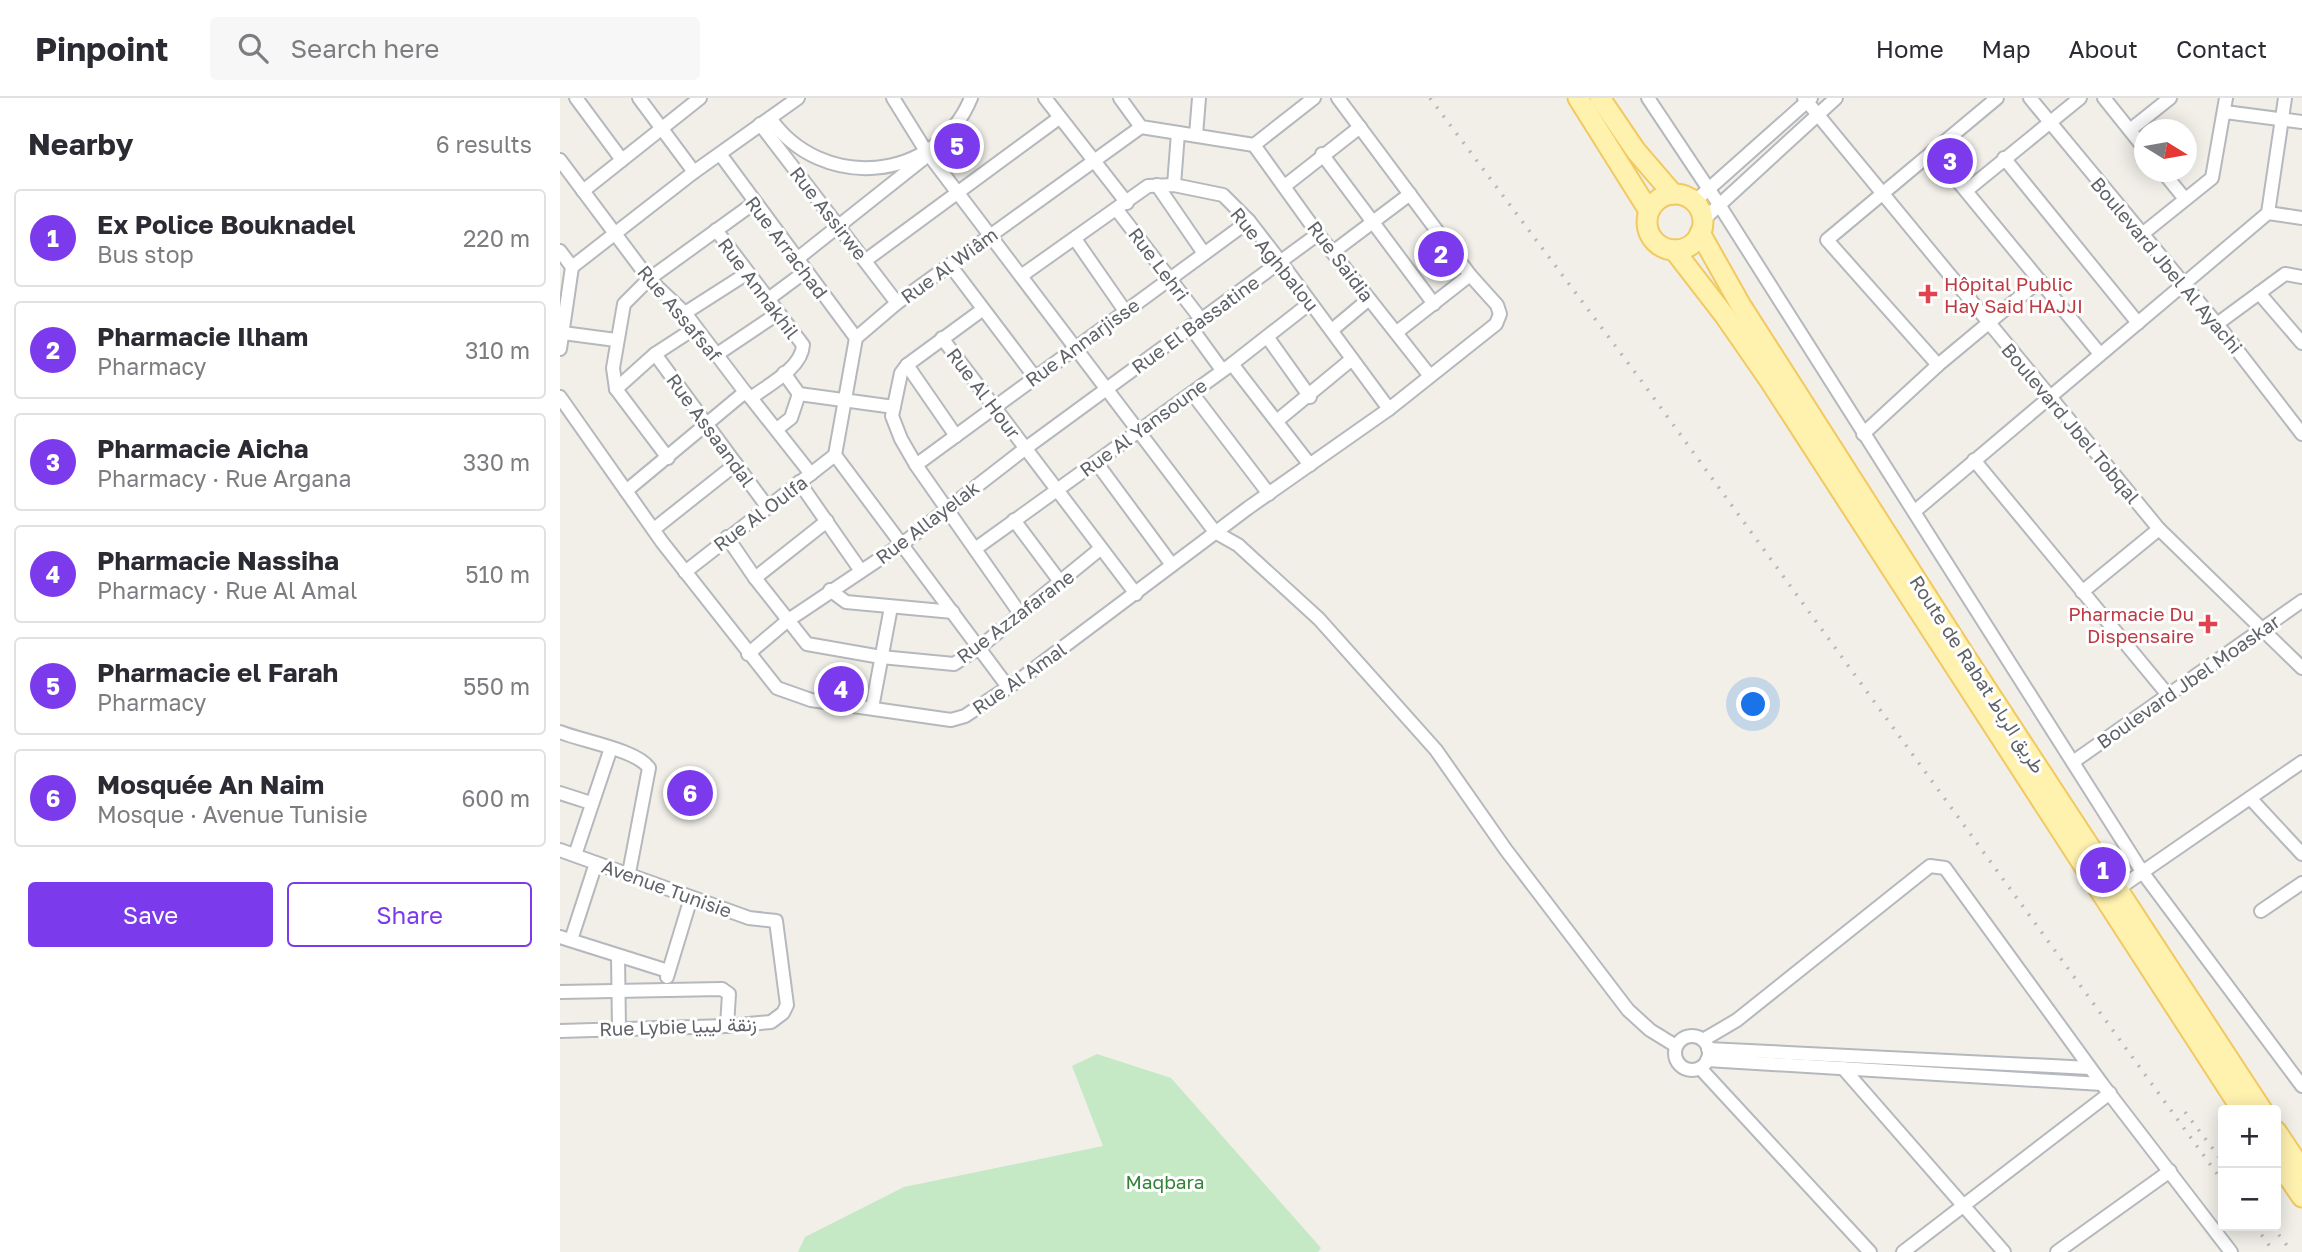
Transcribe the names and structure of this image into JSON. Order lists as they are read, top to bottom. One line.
{"streets":{"main road":["Route de Rabat طريق الرباط"],"street":["Rue Assirwe","Rue Arrachad","Rue Aghbalou","Rue Saidia","Rue Lehri","Rue Al Wiâm","Boulevard Jbel Al Ayachi","Rue Annakhil","Rue Assafsaf","Rue El Bassatine","Rue Annarjisse","Rue Al Hour","Boulevard Jbel Tobqal","Rue Al Yansoune","Rue Assaandal","Rue Al Oulfa","Rue Allayelak","Rue Azzafarane","Rue Al Amal","Boulevard Jbel Moaskar","Avenue Tunisie","Rue Lybie زنقة ليبيا"]},"crossings":[["Rue Assirwe","Rue Al Wiâm"],["Rue Arrachad","Rue Al Wiâm"],["Rue Aghbalou","Rue El Bassatine"],["Rue Aghbalou","Rue Annarjisse"],["Rue Aghbalou","Rue Al Yansoune"],["Rue Aghbalou","Rue Al Amal"],["Rue Saidia","Rue El Bassatine"],["Rue Saidia","Rue Al Amal"],["Rue Lehri","Rue Al Wiâm"],["Rue Lehri","Rue El Bassatine"],["Rue Lehri","Rue Annarjisse"],["Rue Lehri","Rue Al Yansoune"],["Rue Lehri","Rue Al Amal"],["Rue Assafsaf","Rue Al Oulfa"],["Rue El Bassatine","Rue Allayelak"],["Rue Annarjisse","Rue Al Hour"],["Rue Al Hour","Rue Al Yansoune"],["Rue Al Hour","Rue Allayelak"],["Rue Al Hour","Rue Azzafarane"],["Rue Al Hour","Rue Al Amal"],["Boulevard Jbel Tobqal","Boulevard Jbel Moaskar"],["Rue Assaandal","Rue Al Oulfa"],["Rue Al Oulfa","Rue Azzafarane"],["Rue Al Oulfa","Rue Al Amal"],["Rue Allayelak","Rue Azzafarane"],["Rue Allayelak","Rue Al Amal"],["Avenue Tunisie","Rue Lybie زنقة ليبيا"]],"parks":["Maqbara"],"places":{"health":["Hôpital Public Hay Said HAJJI","Pharmacie Du Dispensaire"]},"north":"right","page":{"header":"Pinpoint","search":"Search here","nav":["Home","Map","About","Contact"],"heading":["Nearby","6 results"],"pins":["5","3","2","4","6","1"],"list":[{"mark":"1","name":"Ex Police Bouknadel","note":"Bus stop","value":"220 m"},{"mark":"2","name":"Pharmacie Ilham","note":"Pharmacy","value":"310 m"},{"mark":"3","name":"Pharmacie Aicha","note":"Pharmacy · Rue Argana","value":"330 m"},{"mark":"4","name":"Pharmacie Nassiha","note":"Pharmacy · Rue Al Amal","value":"510 m"},{"mark":"5","name":"Pharmacie el Farah","note":"Pharmacy","value":"550 m"},{"mark":"6","name":"Mosquée An Naim","note":"Mosque · Avenue Tunisie","value":"600 m"}],"buttons":["Save","Share"],"map_buttons":["+","−"]}}
